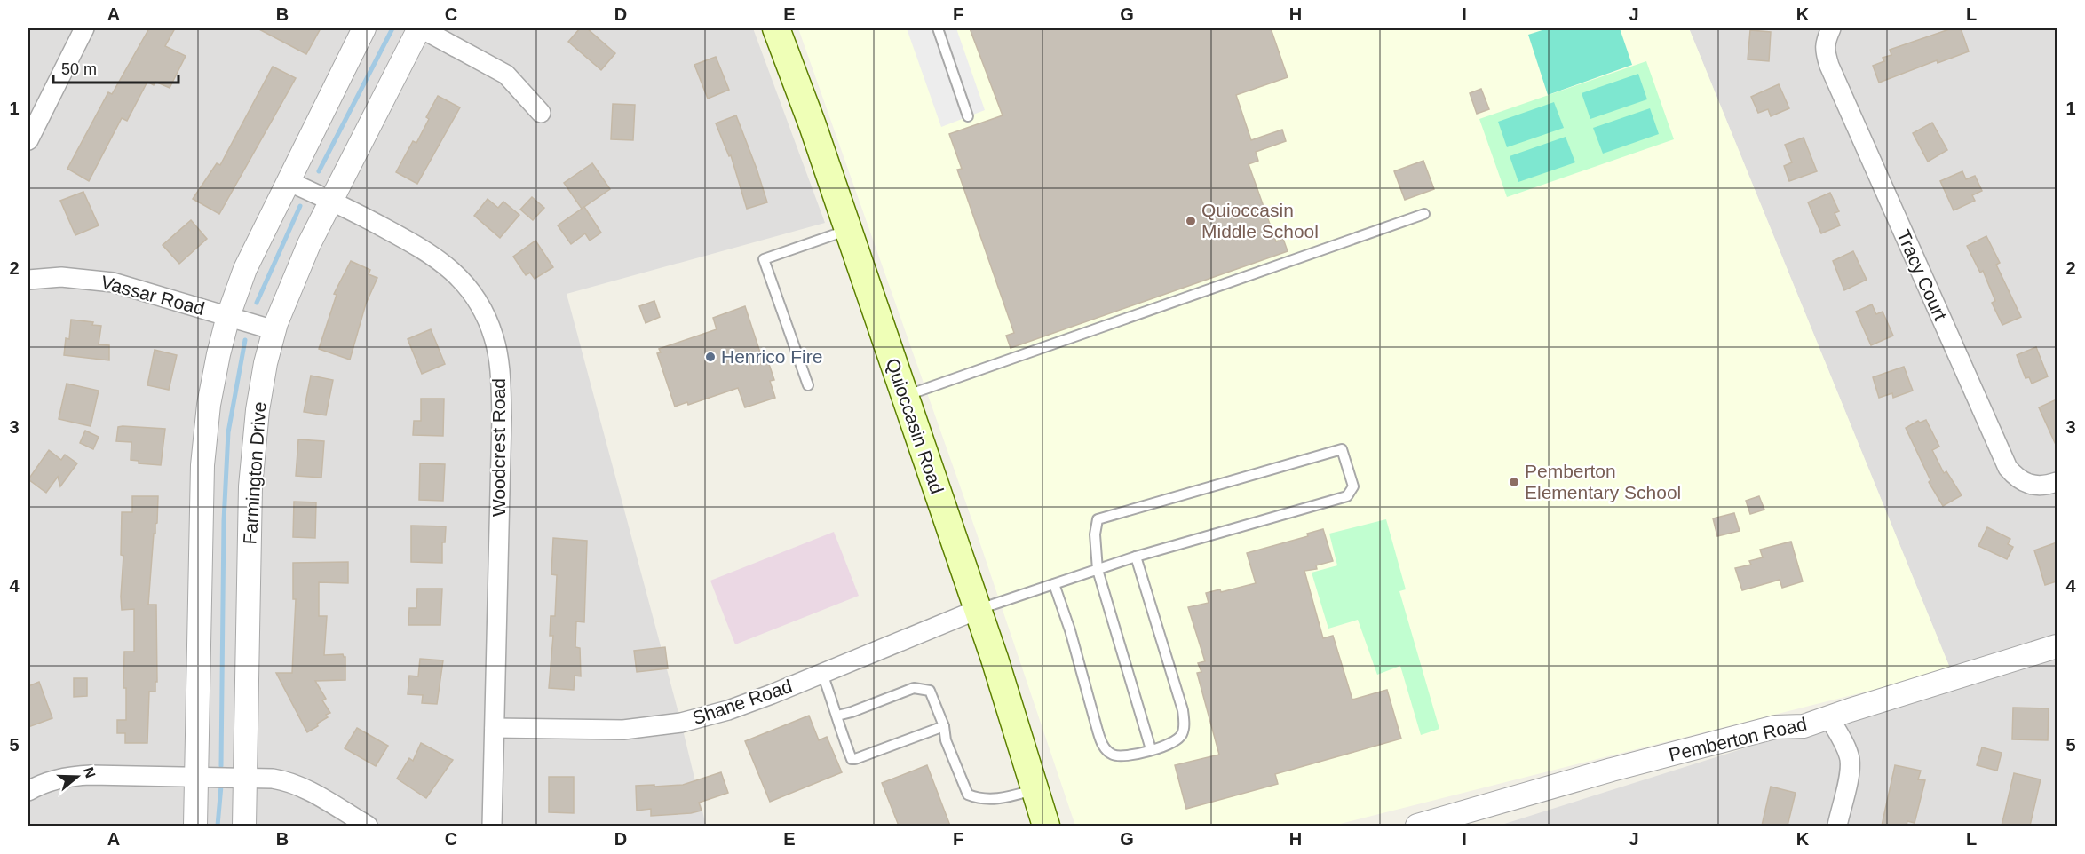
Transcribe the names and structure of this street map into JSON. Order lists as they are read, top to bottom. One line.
{"streets":{"main road":["Quioccasin Road"],"street":["Tracy Court","Vassar Road","Woodcrest Road","Farmington Drive","Shane Road","Pemberton Road"]},"crossings":[["Vassar Road","Farmington Drive"],["Quioccasin Road","Shane Road"],["Woodcrest Road","Farmington Drive"],["Woodcrest Road","Shane Road"]],"places":["Quioccasin Middle School","Henrico Fire","Pemberton Elementary School"],"scale_bar":"50 m","north":"right","grid":{"columns":["A","B","C","D","E","F","G","H","I","J","K","L"],"rows":["1","2","3","4","5"]}}
